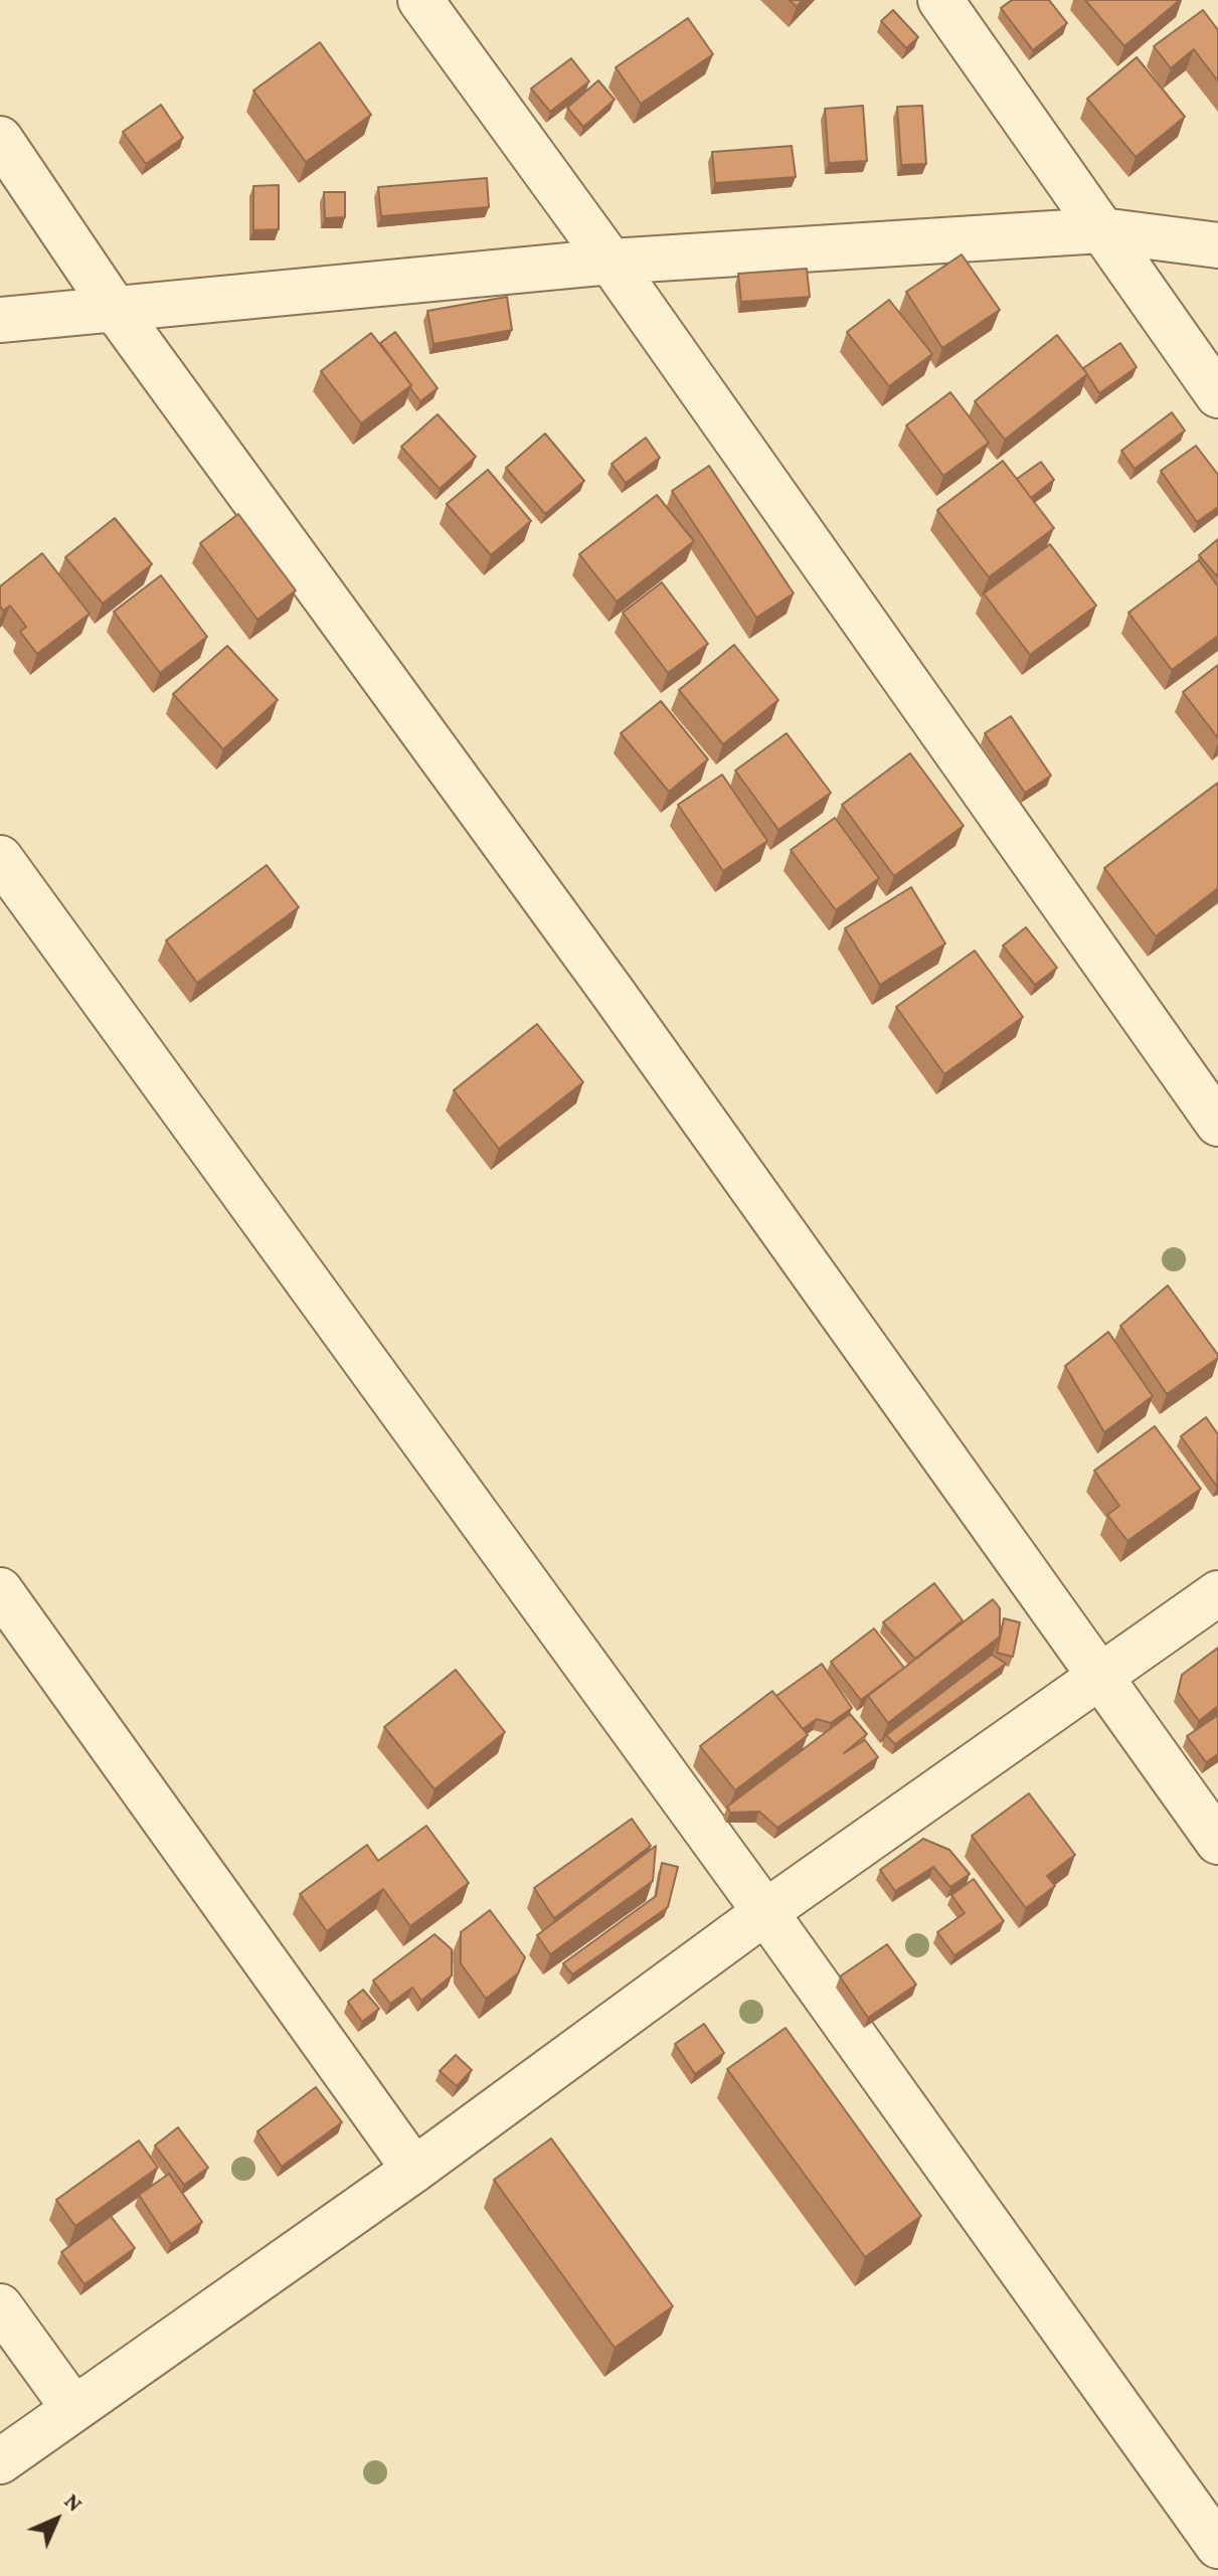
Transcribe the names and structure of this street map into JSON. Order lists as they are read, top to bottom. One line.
{"north":"top right"}
